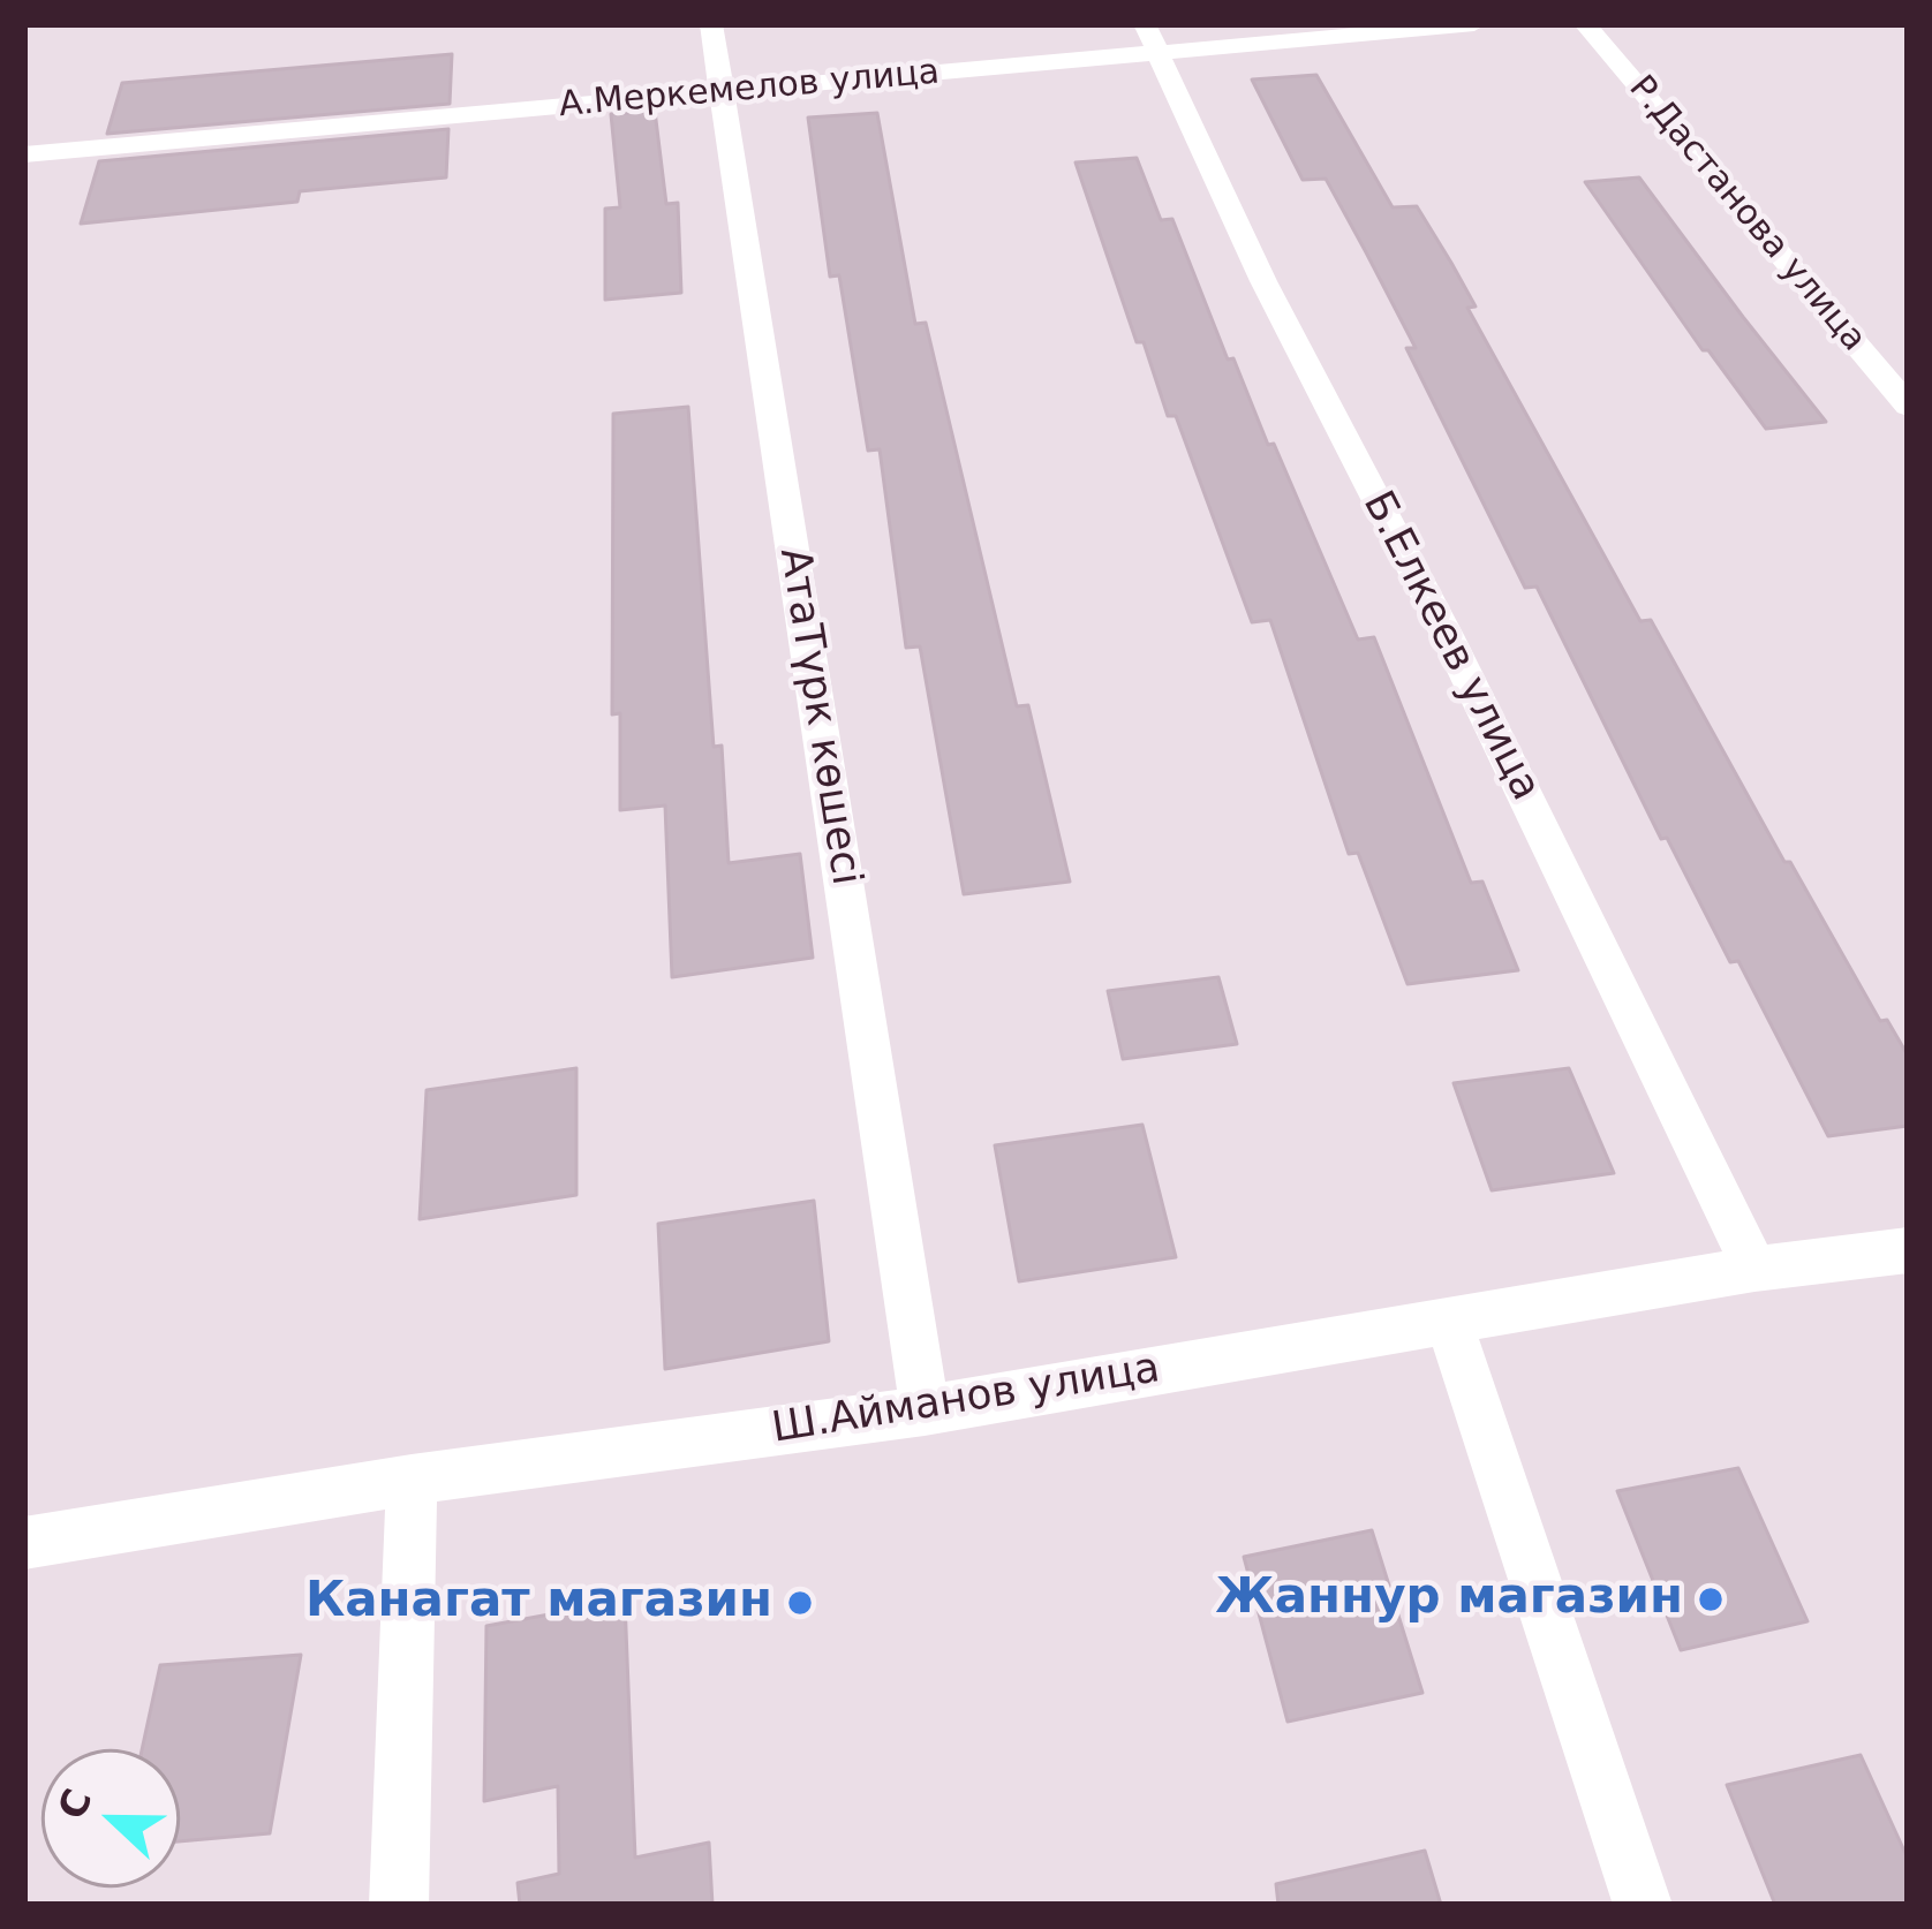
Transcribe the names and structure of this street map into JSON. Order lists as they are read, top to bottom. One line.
{"streets":{"street":["А.Меркемелов улица","Р.Дастанова улица","Б.Елкеев улица","АтаТүрк көшесі","Ш.Айманов улица"]},"crossings":[["А.Меркемелов улица","Б.Елкеев улица"],["А.Меркемелов улица","АтаТүрк көшесі"],["Б.Елкеев улица","Ш.Айманов улица"],["АтаТүрк көшесі","Ш.Айманов улица"]],"places":["Жаннур магазин","Канагат магазин"],"north":"left"}
